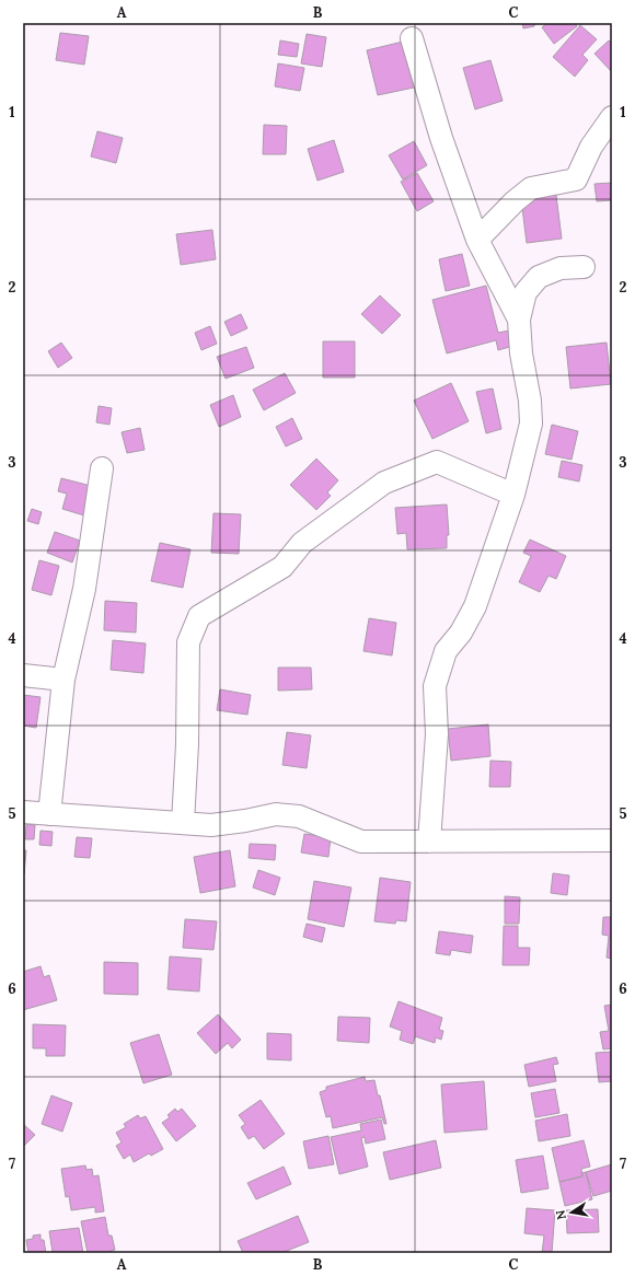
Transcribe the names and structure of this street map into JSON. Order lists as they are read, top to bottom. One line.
{"north":"left","grid":{"columns":["A","B","C"],"rows":["1","2","3","4","5","6","7"]}}
